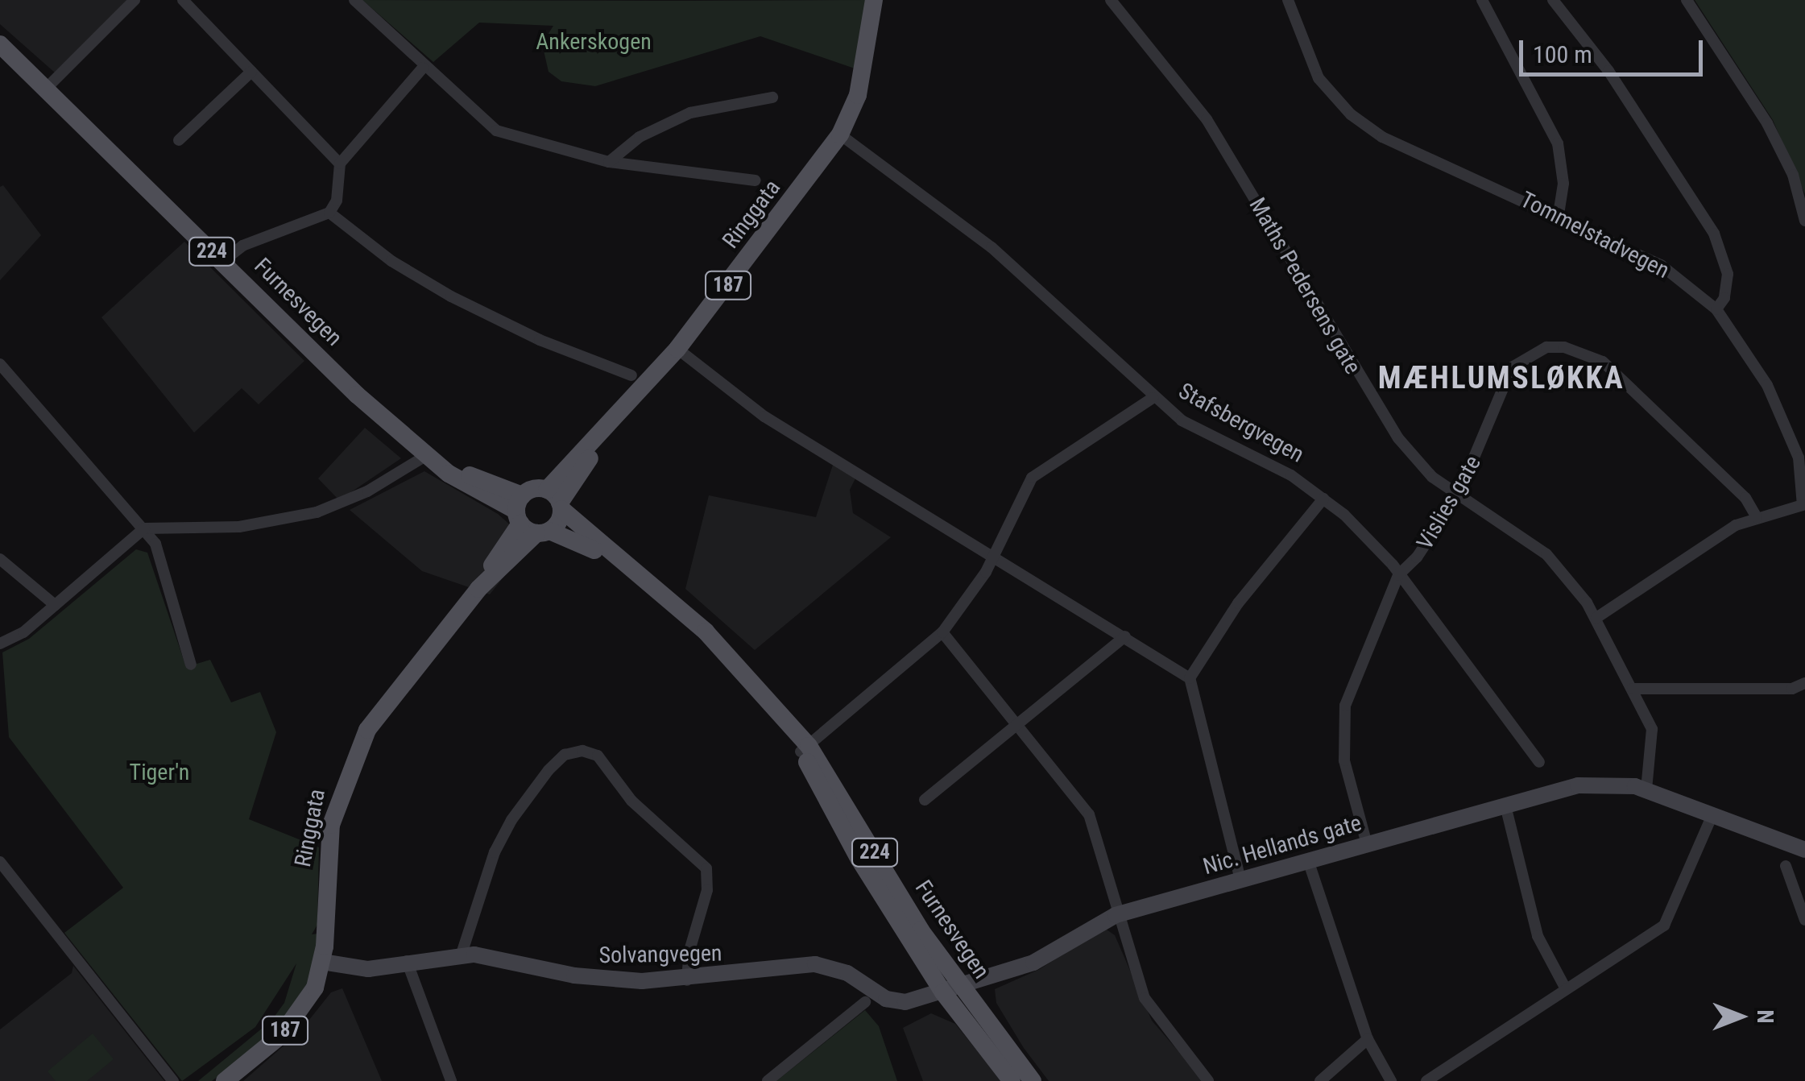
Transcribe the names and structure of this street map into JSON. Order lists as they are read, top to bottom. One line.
{"streets":{"main road":["Ringgata","224","187","Furnesvegen","Nic. Hellands gate","Solvangvegen"],"street":["Tommelstadvegen","Maths Pedersens gate","Stafsbergvegen","Vislies gate"]},"crossings":[["Ringgata","224"],["Ringgata","Furnesvegen"],["Ringgata","Stafsbergvegen"],["Ringgata","Solvangvegen"],["Tommelstadvegen","Maths Pedersens gate"],["Tommelstadvegen","Vislies gate"],["224","Furnesvegen"],["Maths Pedersens gate","Vislies gate"],["Maths Pedersens gate","Nic. Hellands gate"],["Furnesvegen","Nic. Hellands gate"],["Furnesvegen","Solvangvegen"],["Stafsbergvegen","Vislies gate"],["Vislies gate","Nic. Hellands gate"],["Nic. Hellands gate","Solvangvegen"]],"districts":["MÆHLUMSLØKKA"],"parks":["Ankerskogen","Tiger'n"],"scale_bar":"100 m","north":"right"}
